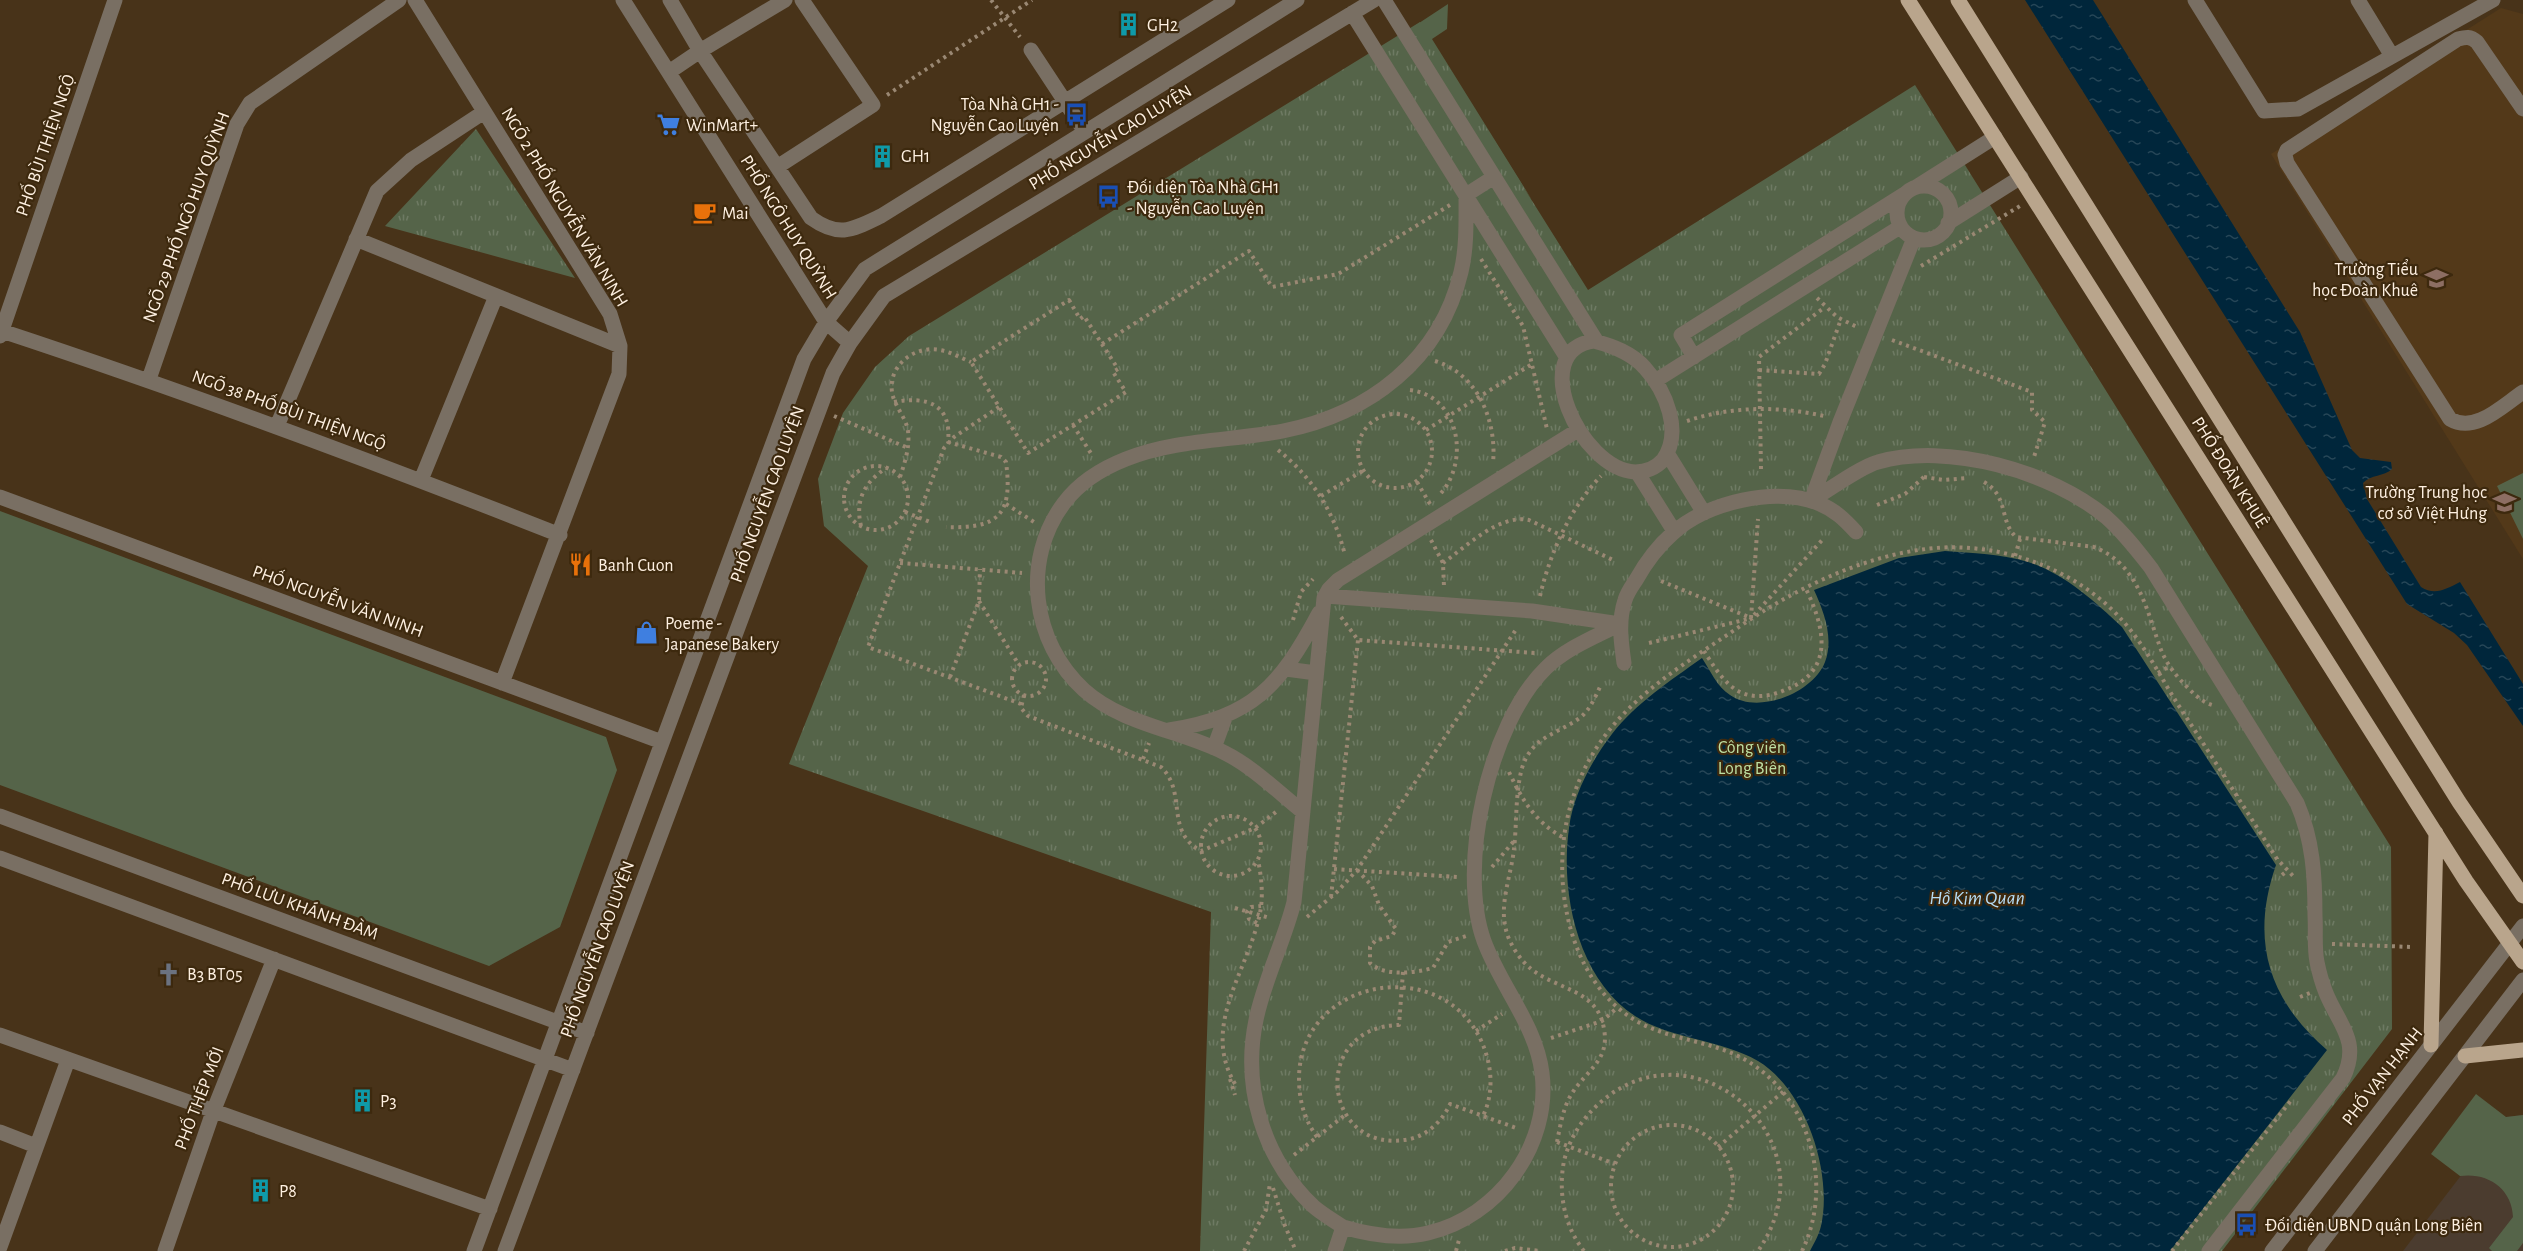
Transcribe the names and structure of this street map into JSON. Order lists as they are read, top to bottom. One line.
{"streets":{"main road":["PHỐ ĐOÀN KHUÊ"],"street":["PHỐ NGUYỄN CAO LUYỆN","PHỐ BÙI THIỆN NGỘ","NGÕ 2 PHỐ NGUYỄN VĂN NINH","NGÕ 29 PHỐ NGÔ HUY QUỲNH","PHỐ NGÔ HUY QUỲNH","NGÕ 38 PHỐ BÙI THIỆN NGỘ","PHỐ NGUYỄN VĂN NINH","PHỐ LƯU KHÁNH ĐÀM","PHỐ VẠN HẠNH","PHỐ THÉP MỚI"]},"crossings":[["PHỐ NGUYỄN CAO LUYỆN","PHỐ NGÔ HUY QUỲNH"],["PHỐ NGUYỄN CAO LUYỆN","PHỐ NGUYỄN VĂN NINH"],["PHỐ NGUYỄN CAO LUYỆN","PHỐ LƯU KHÁNH ĐÀM"],["PHỐ BÙI THIỆN NGỘ","NGÕ 38 PHỐ BÙI THIỆN NGỘ"],["NGÕ 2 PHỐ NGUYỄN VĂN NINH","NGÕ 38 PHỐ BÙI THIỆN NGỘ"],["NGÕ 2 PHỐ NGUYỄN VĂN NINH","PHỐ NGUYỄN VĂN NINH"],["NGÕ 29 PHỐ NGÔ HUY QUỲNH","NGÕ 38 PHỐ BÙI THIỆN NGỘ"],["PHỐ ĐOÀN KHUÊ","PHỐ VẠN HẠNH"]],"water":["Hồ Kim Quan"],"parks":["Công viên Long Biên"],"places":{"building":["GH2","GH1","P3","P8"],"bus stop":["Tòa Nhà GH1 - Nguyễn Cao Luyện","Đối diện Tòa Nhà GH1 - Nguyễn Cao Luyện","Đối diện UBND quận Long Biên"],"supermarket":["WinMart+"],"cafe":["Mai"],"school or university":["Trường Tiểu học Đoàn Khuê","Trường Trung học cơ sở Việt Hưng"],"restaurant":["Banh Cuon"],"shop":["Poeme - Japanese Bakery"],"church":["B3 BT05"]}}
